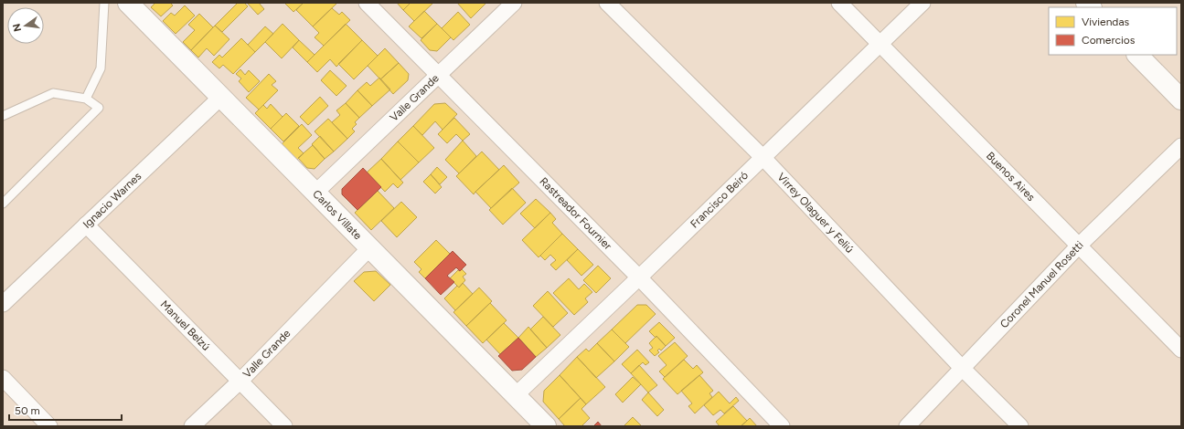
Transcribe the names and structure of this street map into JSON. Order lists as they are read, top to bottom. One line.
{"streets":{"street":["Valle Grande","Buenos Aires","Francisco Beiró","Ignacio Warnes","Virrey Olaguer y Feliú","Rastreador Fournier","Carlos Villate","Coronel Manuel Rosetti","Manuel Belzú"]},"crossings":[["Valle Grande","Rastreador Fournier"],["Valle Grande","Carlos Villate"],["Valle Grande","Manuel Belzú"],["Buenos Aires","Francisco Beiró"],["Buenos Aires","Coronel Manuel Rosetti"],["Francisco Beiró","Virrey Olaguer y Feliú"],["Francisco Beiró","Rastreador Fournier"],["Francisco Beiró","Carlos Villate"],["Ignacio Warnes","Carlos Villate"],["Ignacio Warnes","Manuel Belzú"],["Virrey Olaguer y Feliú","Coronel Manuel Rosetti"]],"legend":["Viviendas","Comercios"],"scale_bar":"50 m","north":"left"}
